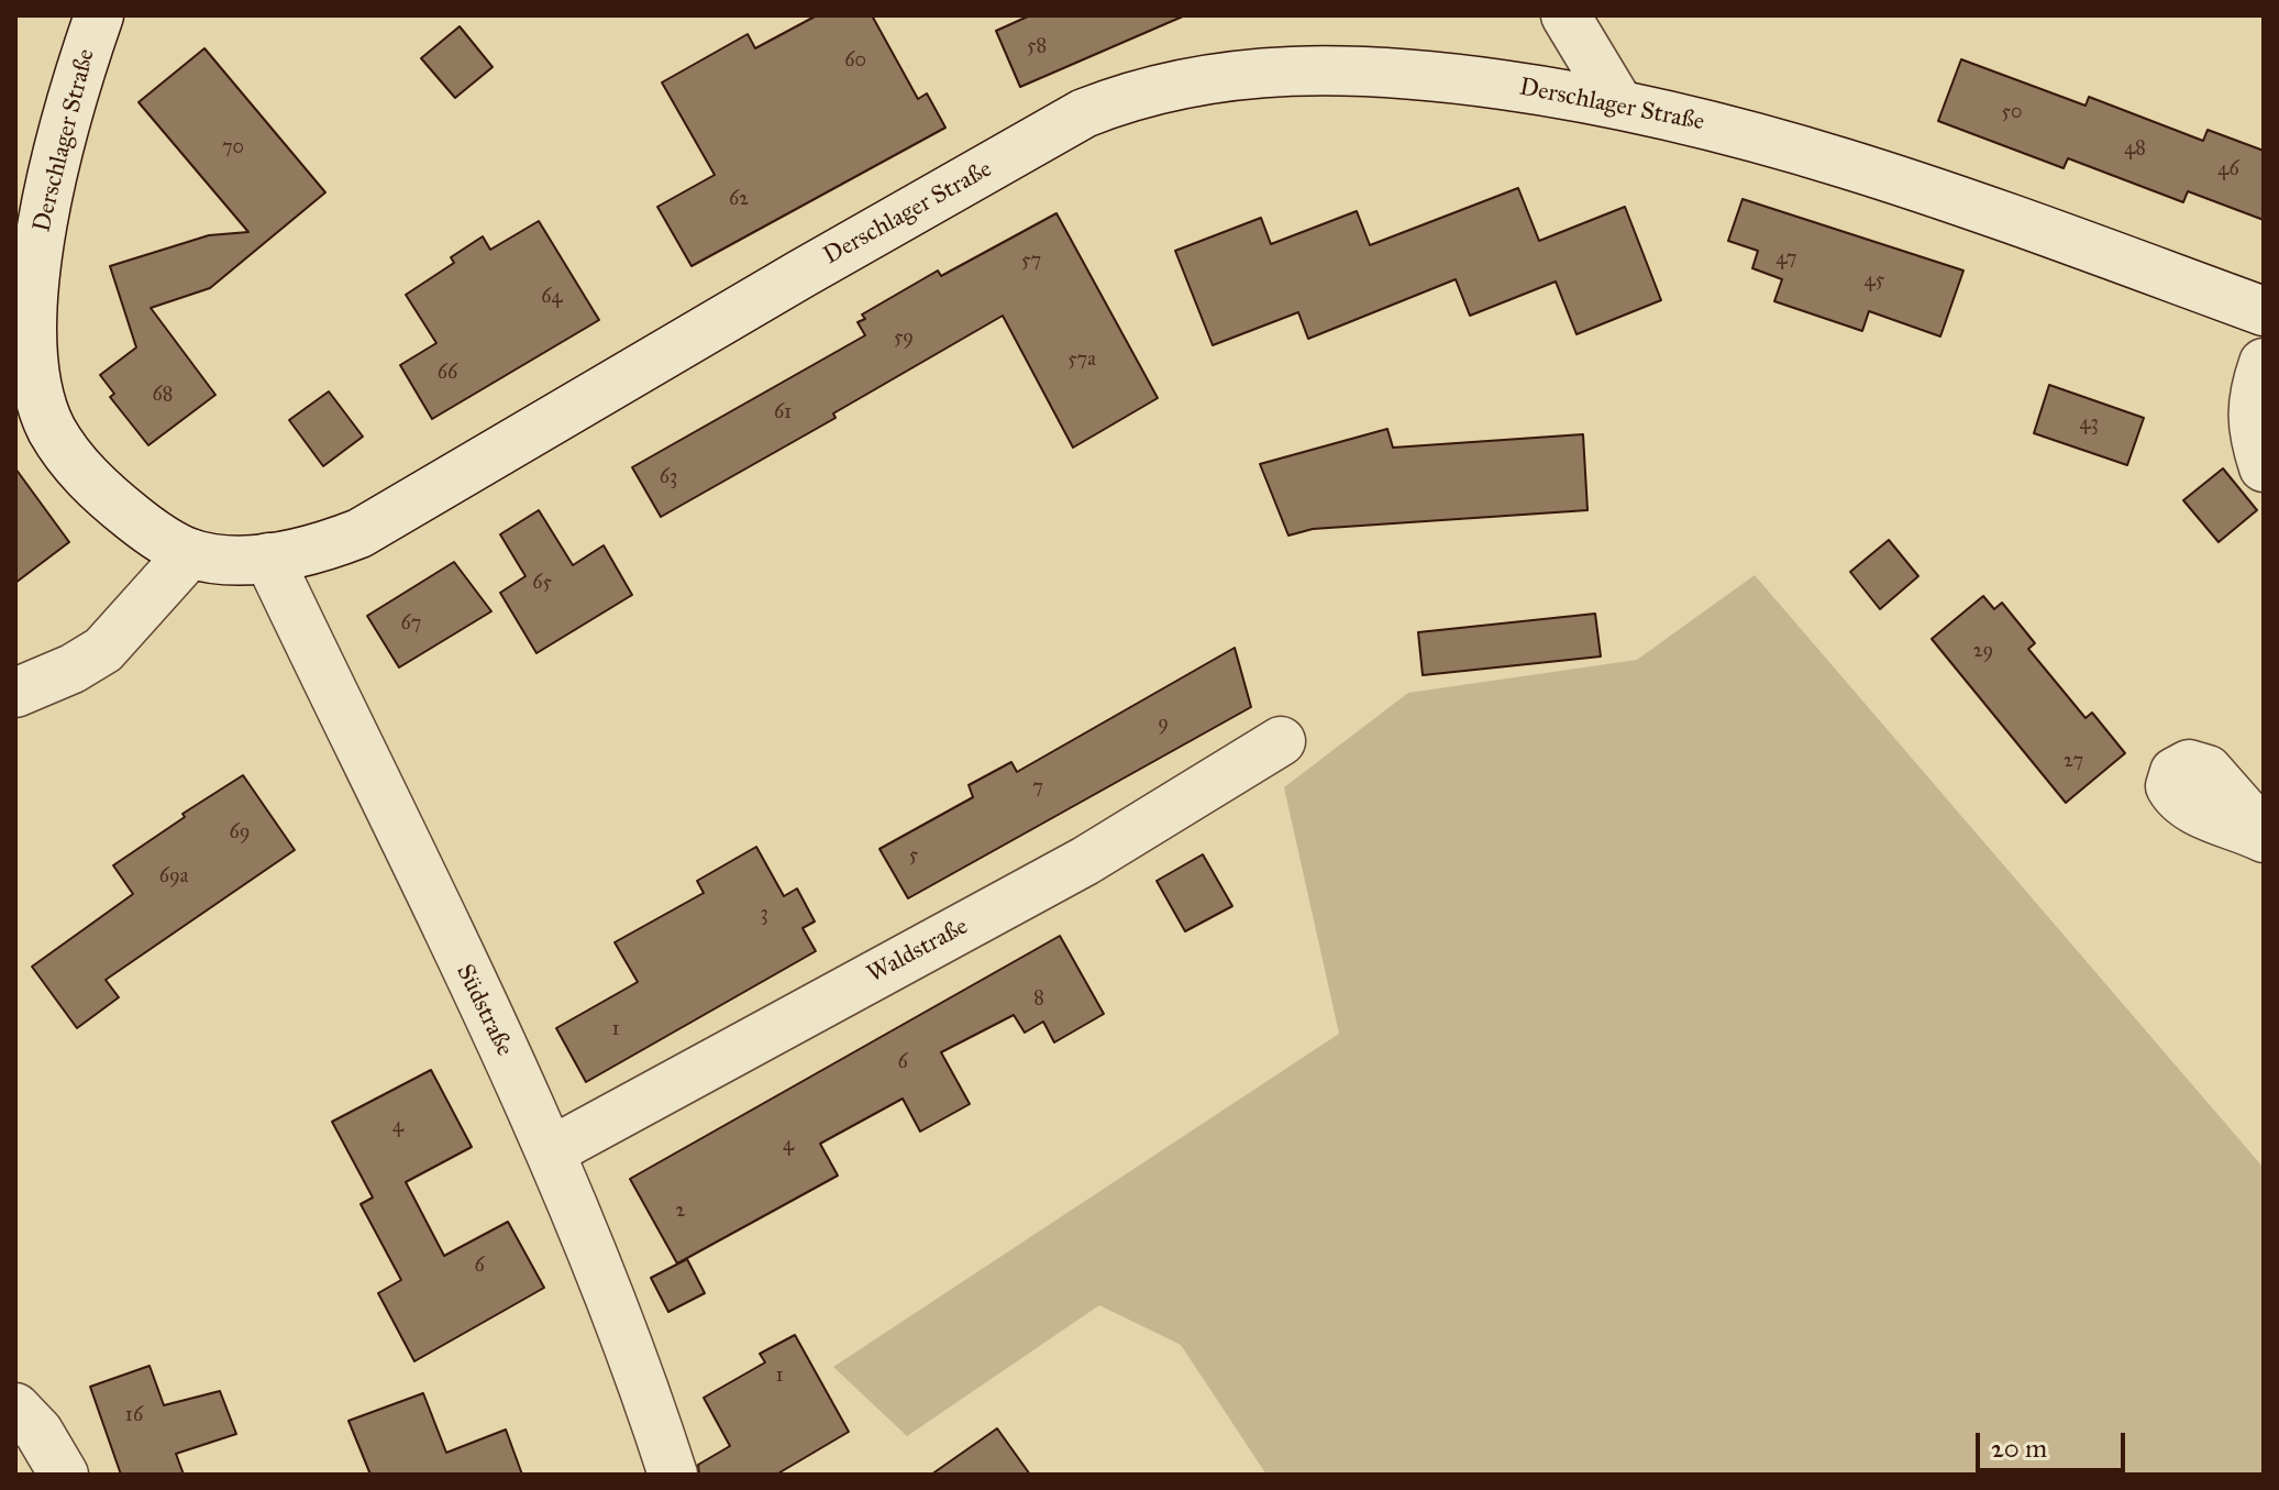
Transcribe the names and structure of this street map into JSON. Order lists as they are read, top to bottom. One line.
{"streets":{"main road":["Derschlager Straße","Waldstraße","Südstraße"]},"crossings":[["Derschlager Straße","Südstraße"],["Waldstraße","Südstraße"]],"house_numbers":["58","60","50","70","48","46","62","47","57","45","64","59","57a","66","68","61","43","63","65","67","29","9","27","7","69","5","69a","3","8","1","6","4","4","2","6","1","16"],"scale_bar":"20 m"}
